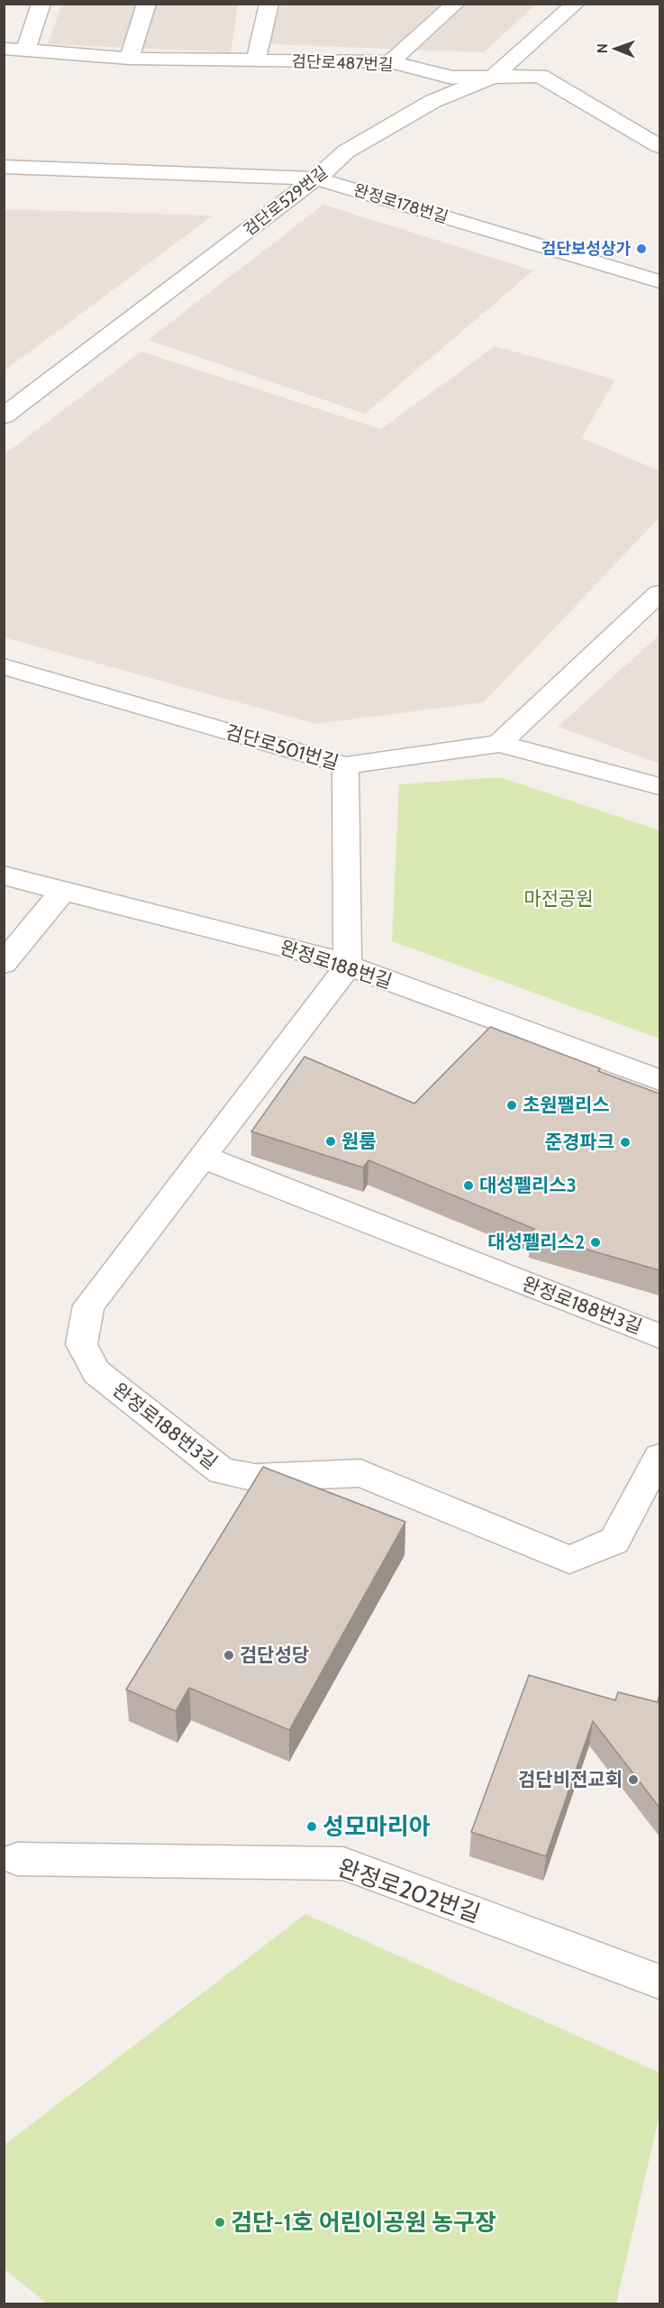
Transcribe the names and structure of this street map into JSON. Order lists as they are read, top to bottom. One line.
{"streets":{"street":["검단로487번길","검단로529번길","완정로178번길","검단로501번길","완정로188번길","완정로188번3길","완정로202번길"]},"crossings":[["검단로487번길","검단로529번길"],["검단로529번길","완정로178번길"],["완정로188번길","완정로188번3길"]],"parks":["마전공원"],"places":["검단보성상가","초원팰리스","원룸","준경파크","대성펠리스3","대성펠리스2","검단성당","검단비전교회","성모마리아","검단-1호 어린이공원 농구장"],"north":"left"}
